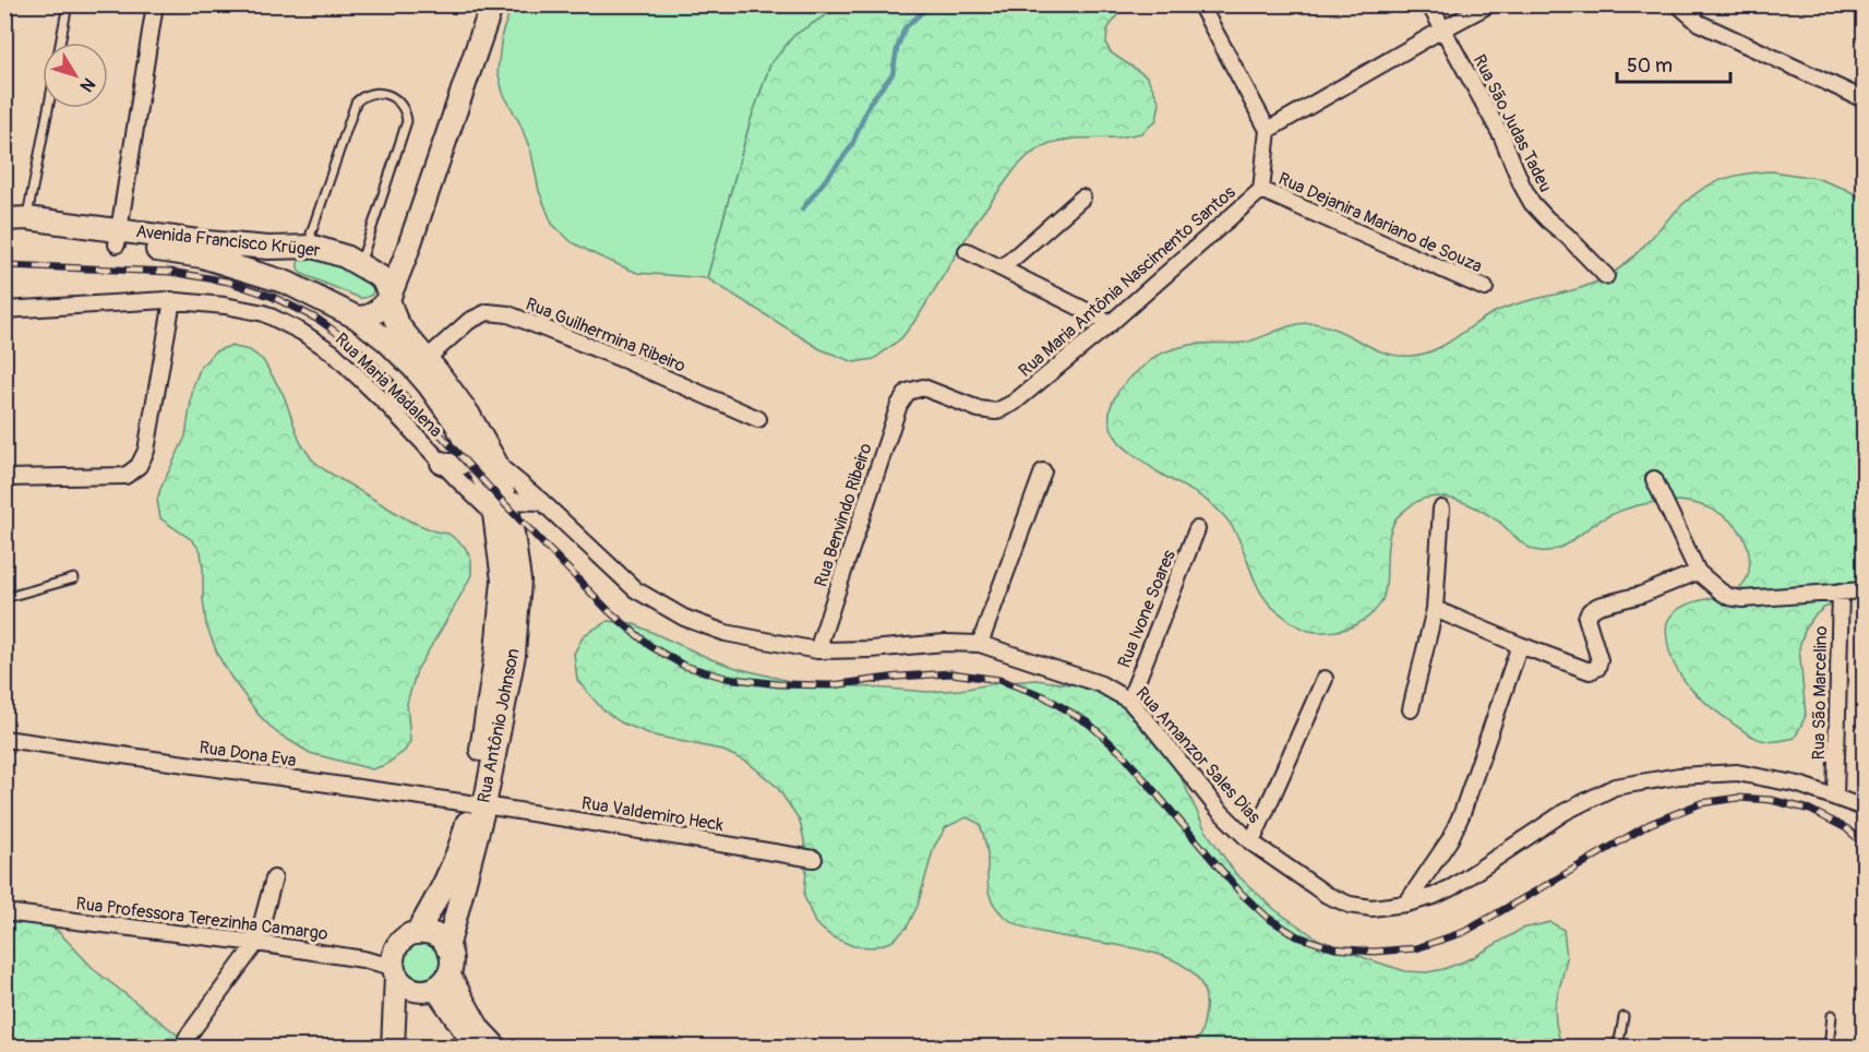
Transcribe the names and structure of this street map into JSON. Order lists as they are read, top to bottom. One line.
{"streets":{"main road":["Avenida Francisco Krüger","Rua Antônio Johnson"],"street":["Rua São Judas Tadeu","Rua Dejanira Mariano de Souza","Rua Maria Antônia Nascimento Santos","Rua Guilhermina Ribeiro","Rua Maria Madalena","Rua Benvindo Ribeiro","Rua Ivone Soares","Rua São Marcelino","Rua Dona Eva","Rua Amanzor Sales Dias","Rua Valdemiro Heck","Rua Professora Terezinha Camargo"]},"crossings":[["Rua Dejanira Mariano de Souza","Rua Maria Antônia Nascimento Santos"],["Avenida Francisco Krüger","Rua Guilhermina Ribeiro"],["Avenida Francisco Krüger","Rua Maria Madalena"],["Avenida Francisco Krüger","Rua Antônio Johnson"],["Avenida Francisco Krüger","Rua Amanzor Sales Dias"],["Rua Maria Antônia Nascimento Santos","Rua Benvindo Ribeiro"],["Rua Maria Madalena","Rua Antônio Johnson"],["Rua Benvindo Ribeiro","Rua Amanzor Sales Dias"],["Rua Ivone Soares","Rua Amanzor Sales Dias"],["Rua São Marcelino","Rua Amanzor Sales Dias"],["Rua Antônio Johnson","Rua Dona Eva"],["Rua Antônio Johnson","Rua Valdemiro Heck"],["Rua Antônio Johnson","Rua Professora Terezinha Camargo"],["Rua Dona Eva","Rua Valdemiro Heck"]],"scale_bar":"50 m","north":"bottom right"}
